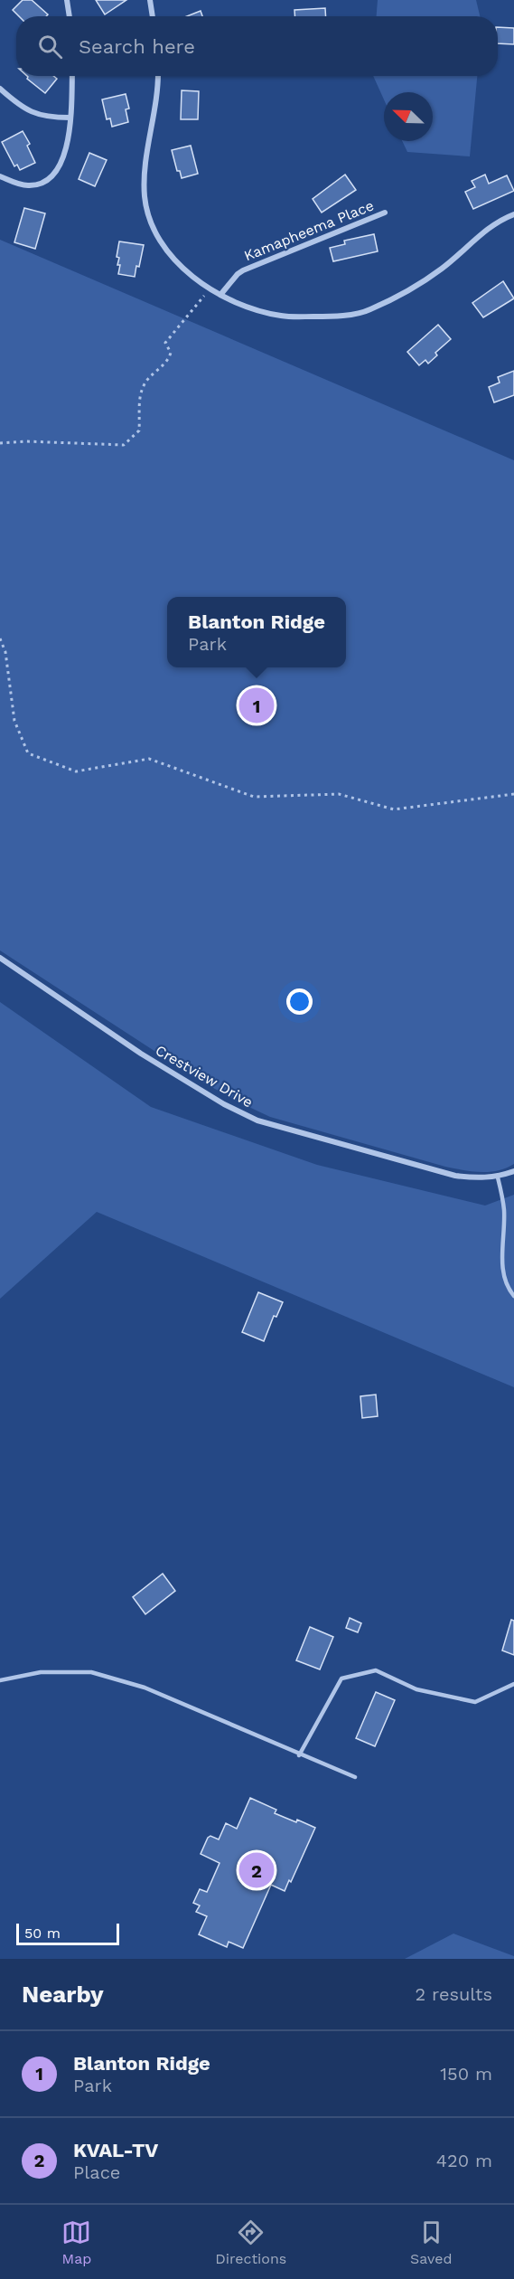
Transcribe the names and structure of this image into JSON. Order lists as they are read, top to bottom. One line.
{"streets":{"street":["Kamapheema Place","Crestview Drive"]},"scale_bar":"50 m","north":"top left","page":{"search":"Search here","popup":["Blanton Ridge","Park"],"pins":["1","2"],"scale":"50 m","heading":["Nearby","2 results"],"list":[{"mark":"1","name":"Blanton Ridge","note":"Park","value":"150 m"},{"mark":"2","name":"KVAL-TV","note":"Place","value":"420 m"}],"nav":["Map","Directions","Saved"]}}
